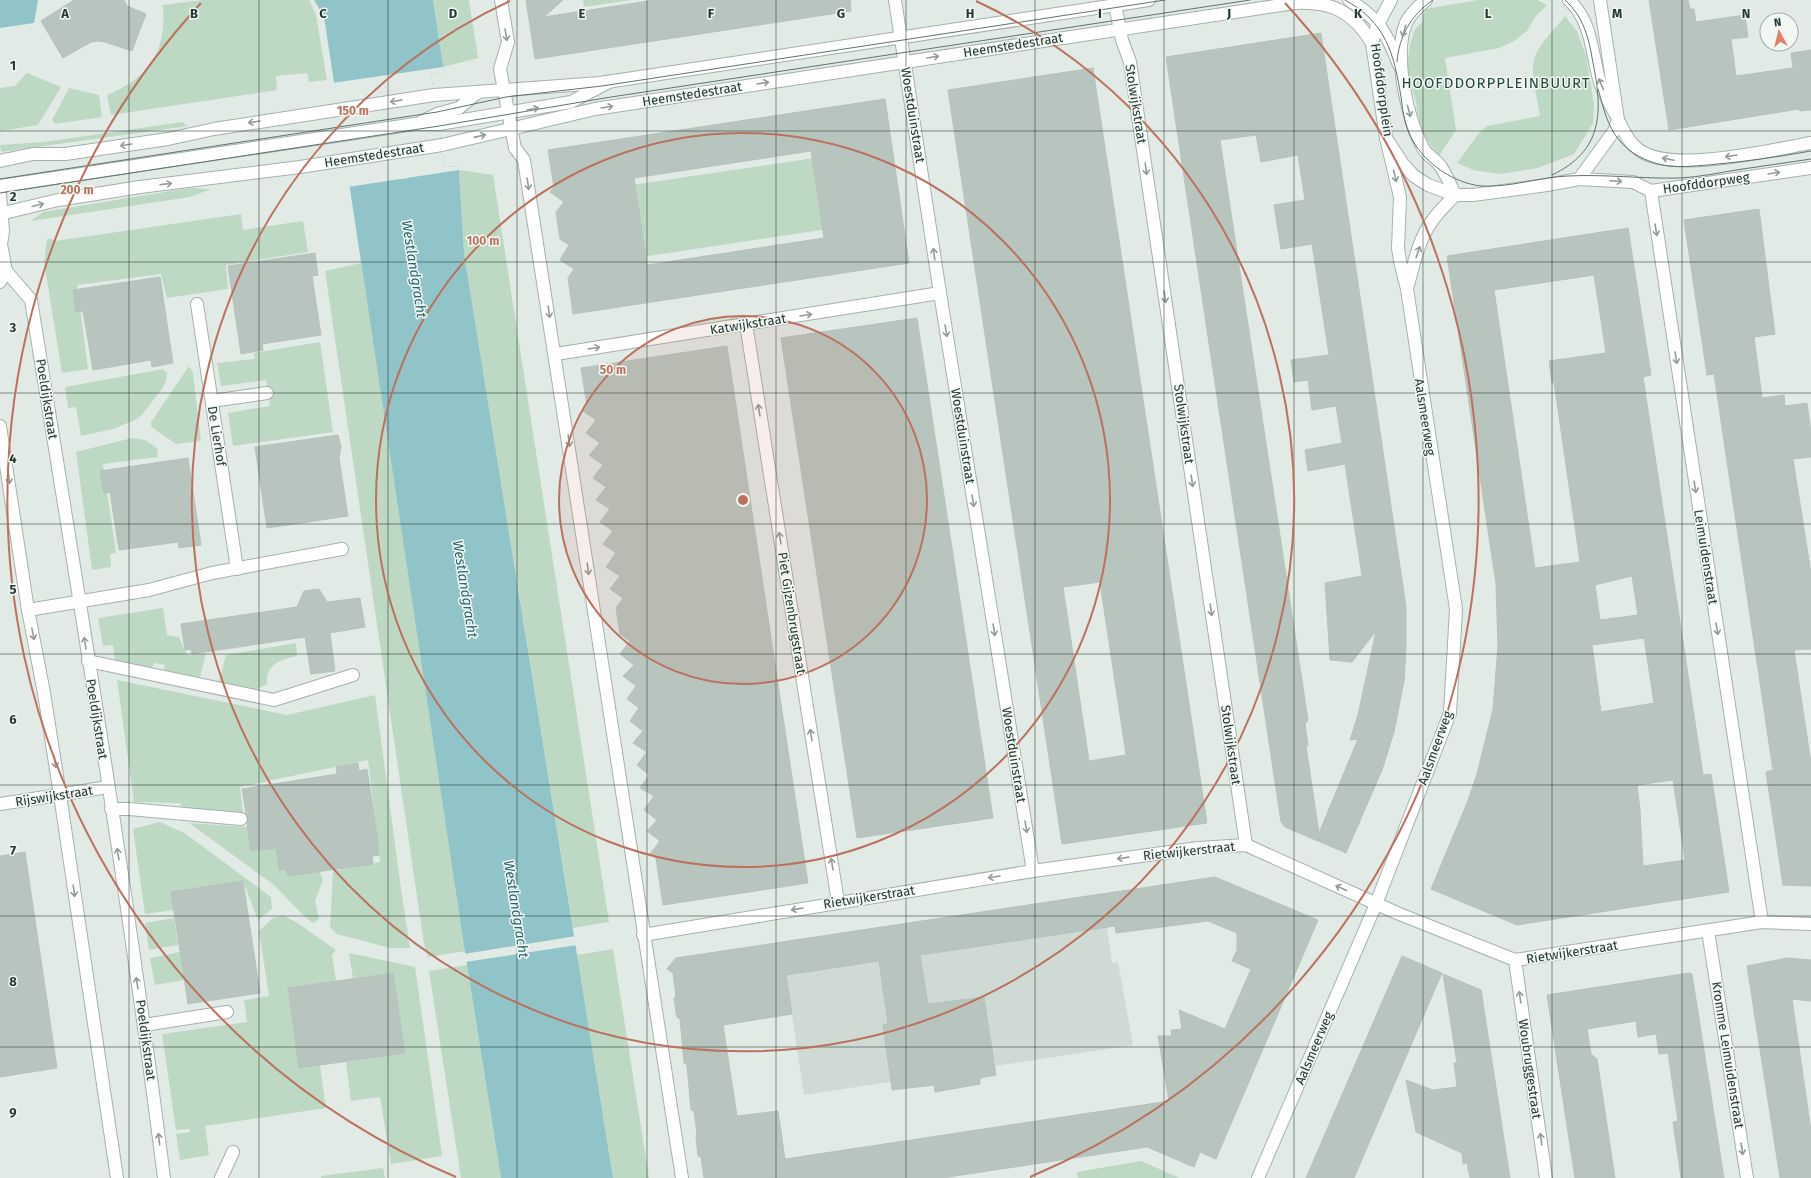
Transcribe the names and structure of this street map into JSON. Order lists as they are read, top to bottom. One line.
{"streets":{"street":["Heemstedestraat","Hoofddorpplein","Stolwijkstraat","Woestduinstraat","Hoofddorpweg","Katwijkstraat","Poeldijkstraat","Aalsmeerweg","De Lierhof","Leimuidenstraat","Piet Gijzenbrugstraat","Rijswijkstraat","Rietwijkerstraat","Kromme Leimuidenstraat","Woubruggestraat"]},"crossings":[["Heemstedestraat","Hoofddorpplein"],["Heemstedestraat","Stolwijkstraat"],["Heemstedestraat","Woestduinstraat"],["Heemstedestraat","Poeldijkstraat"],["Hoofddorpplein","Hoofddorpweg"],["Hoofddorpplein","Aalsmeerweg"],["Stolwijkstraat","Rietwijkerstraat"],["Woestduinstraat","Katwijkstraat"],["Woestduinstraat","Rietwijkerstraat"],["Hoofddorpweg","Leimuidenstraat"],["Katwijkstraat","Piet Gijzenbrugstraat"],["Poeldijkstraat","Rijswijkstraat"],["Aalsmeerweg","Rietwijkerstraat"],["Leimuidenstraat","Rietwijkerstraat"],["Piet Gijzenbrugstraat","Rietwijkerstraat"],["Rietwijkerstraat","Kromme Leimuidenstraat"],["Rietwijkerstraat","Woubruggestraat"]],"one_way":["Stolwijkstraat","Katwijkstraat","Leimuidenstraat","Piet Gijzenbrugstraat","Rietwijkerstraat","Kromme Leimuidenstraat","Woubruggestraat"],"districts":["HOOFDDORPPLEINBUURT"],"water":["Westlandgracht"],"north":"top","grid":{"columns":["A","B","C","D","E","F","G","H","I","J","K","L","M","N"],"rows":["1","2","3","4","5","6","7","8","9"]},"rings":["150 m","200 m","100 m","50 m"]}
